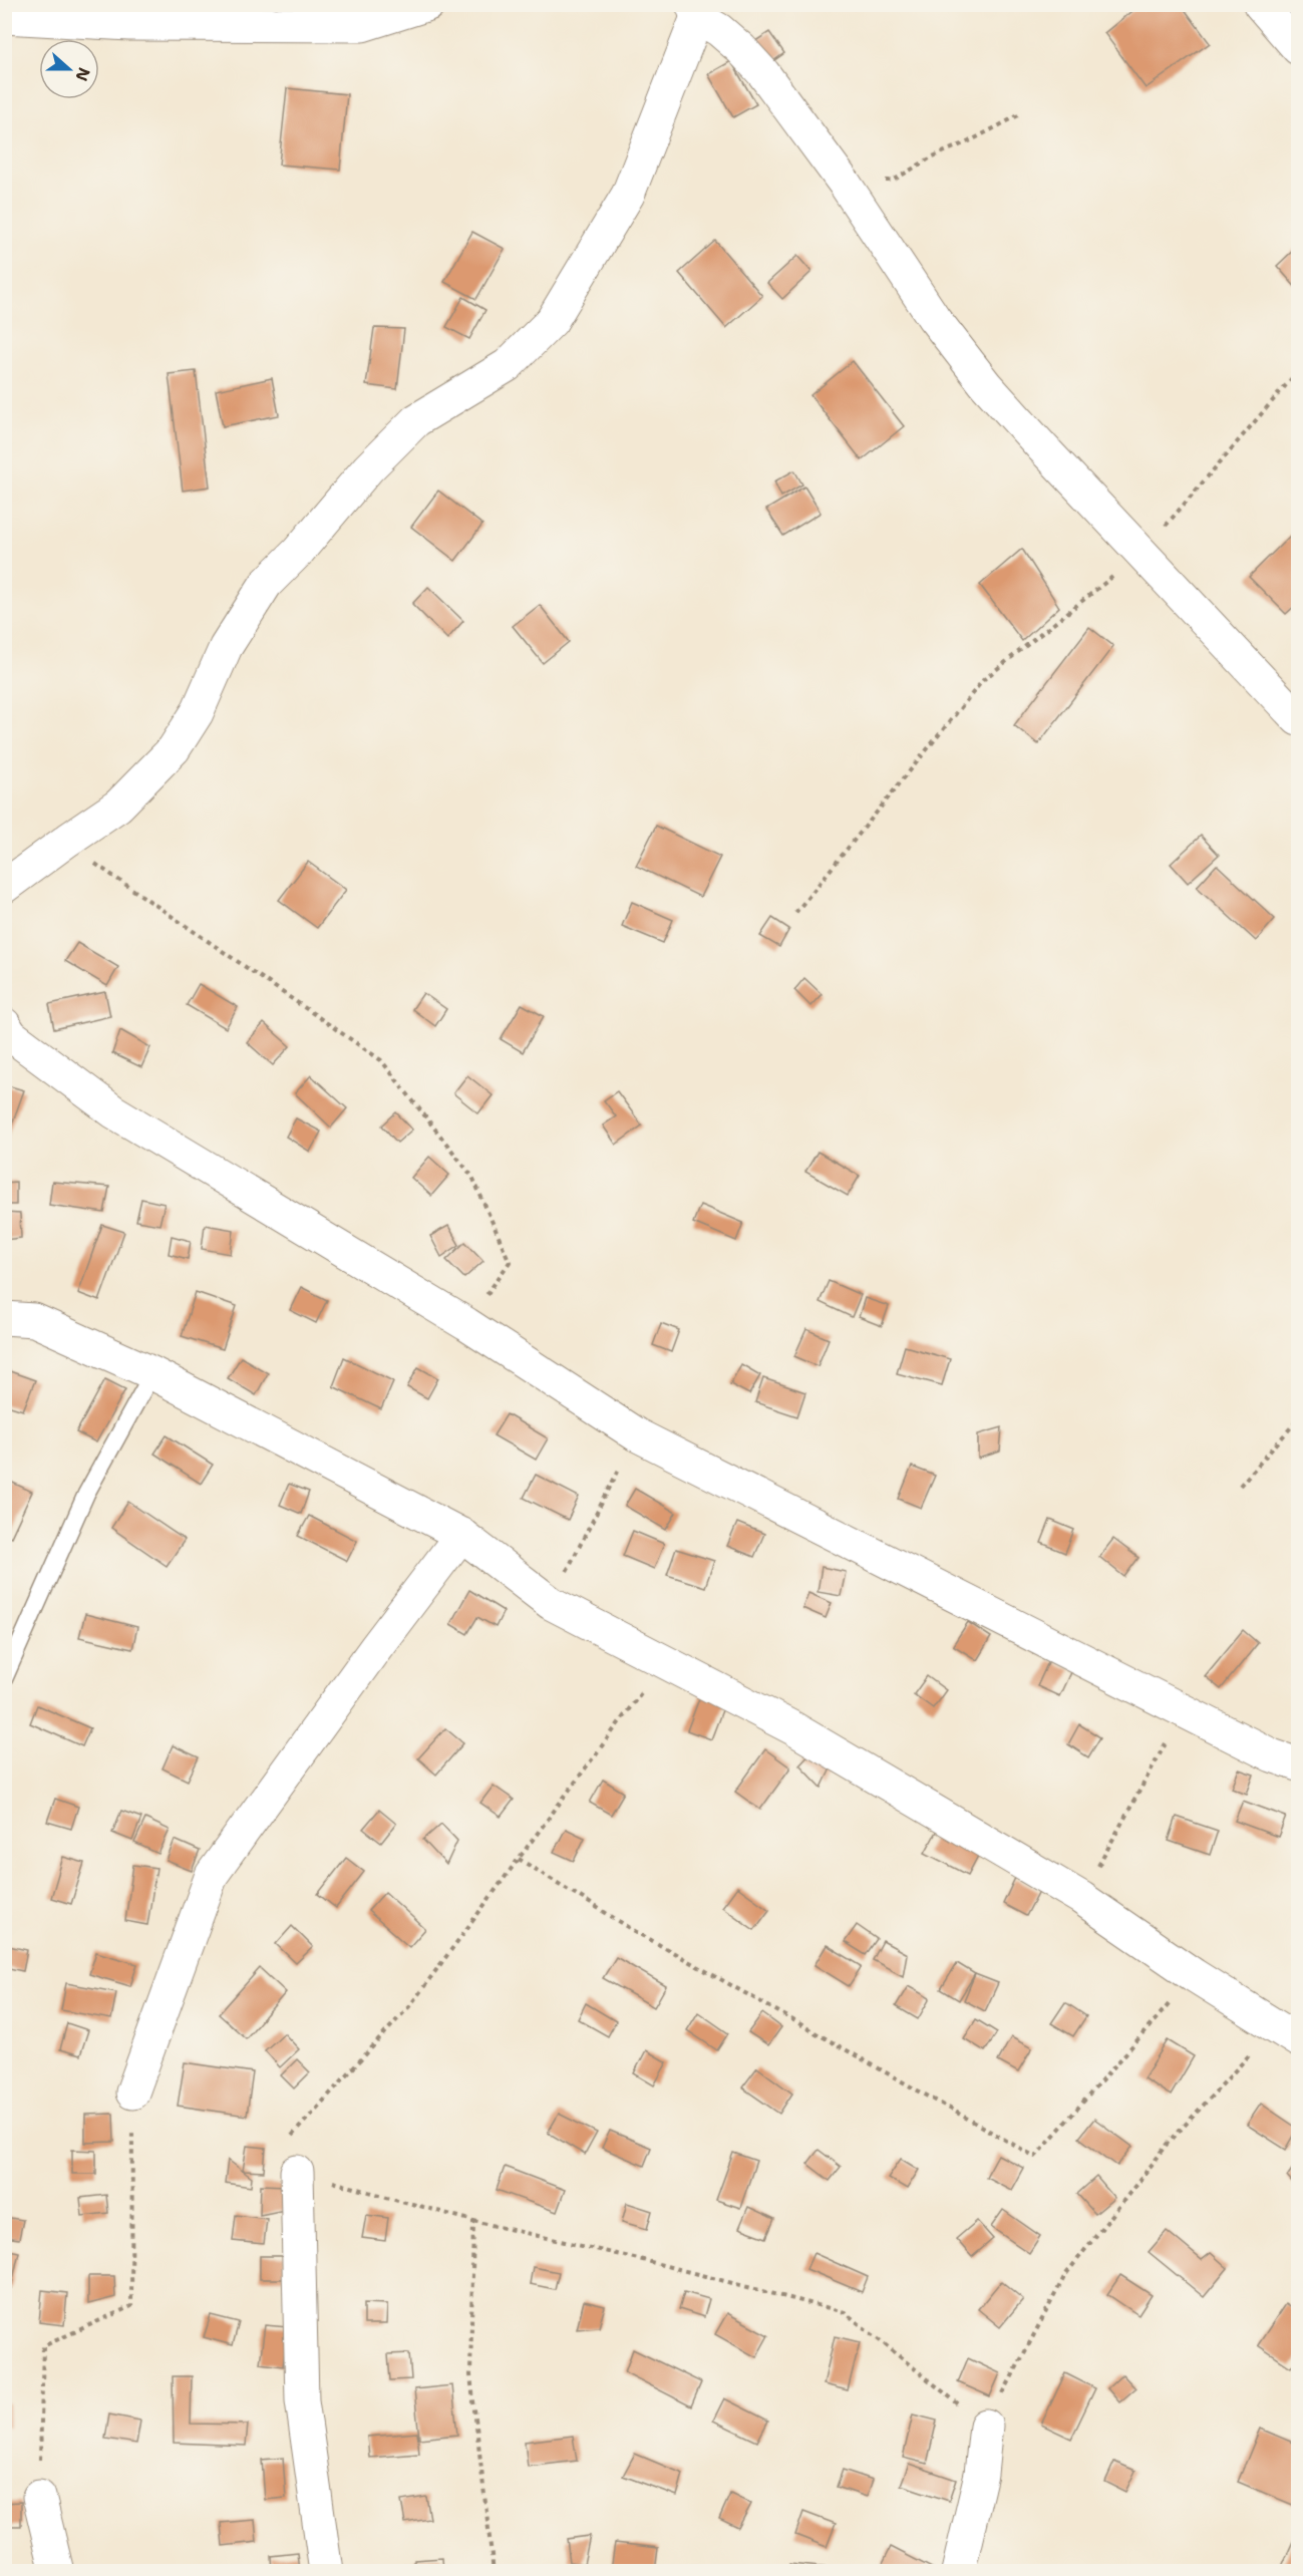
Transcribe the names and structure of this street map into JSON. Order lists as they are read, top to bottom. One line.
{"north":"right"}
